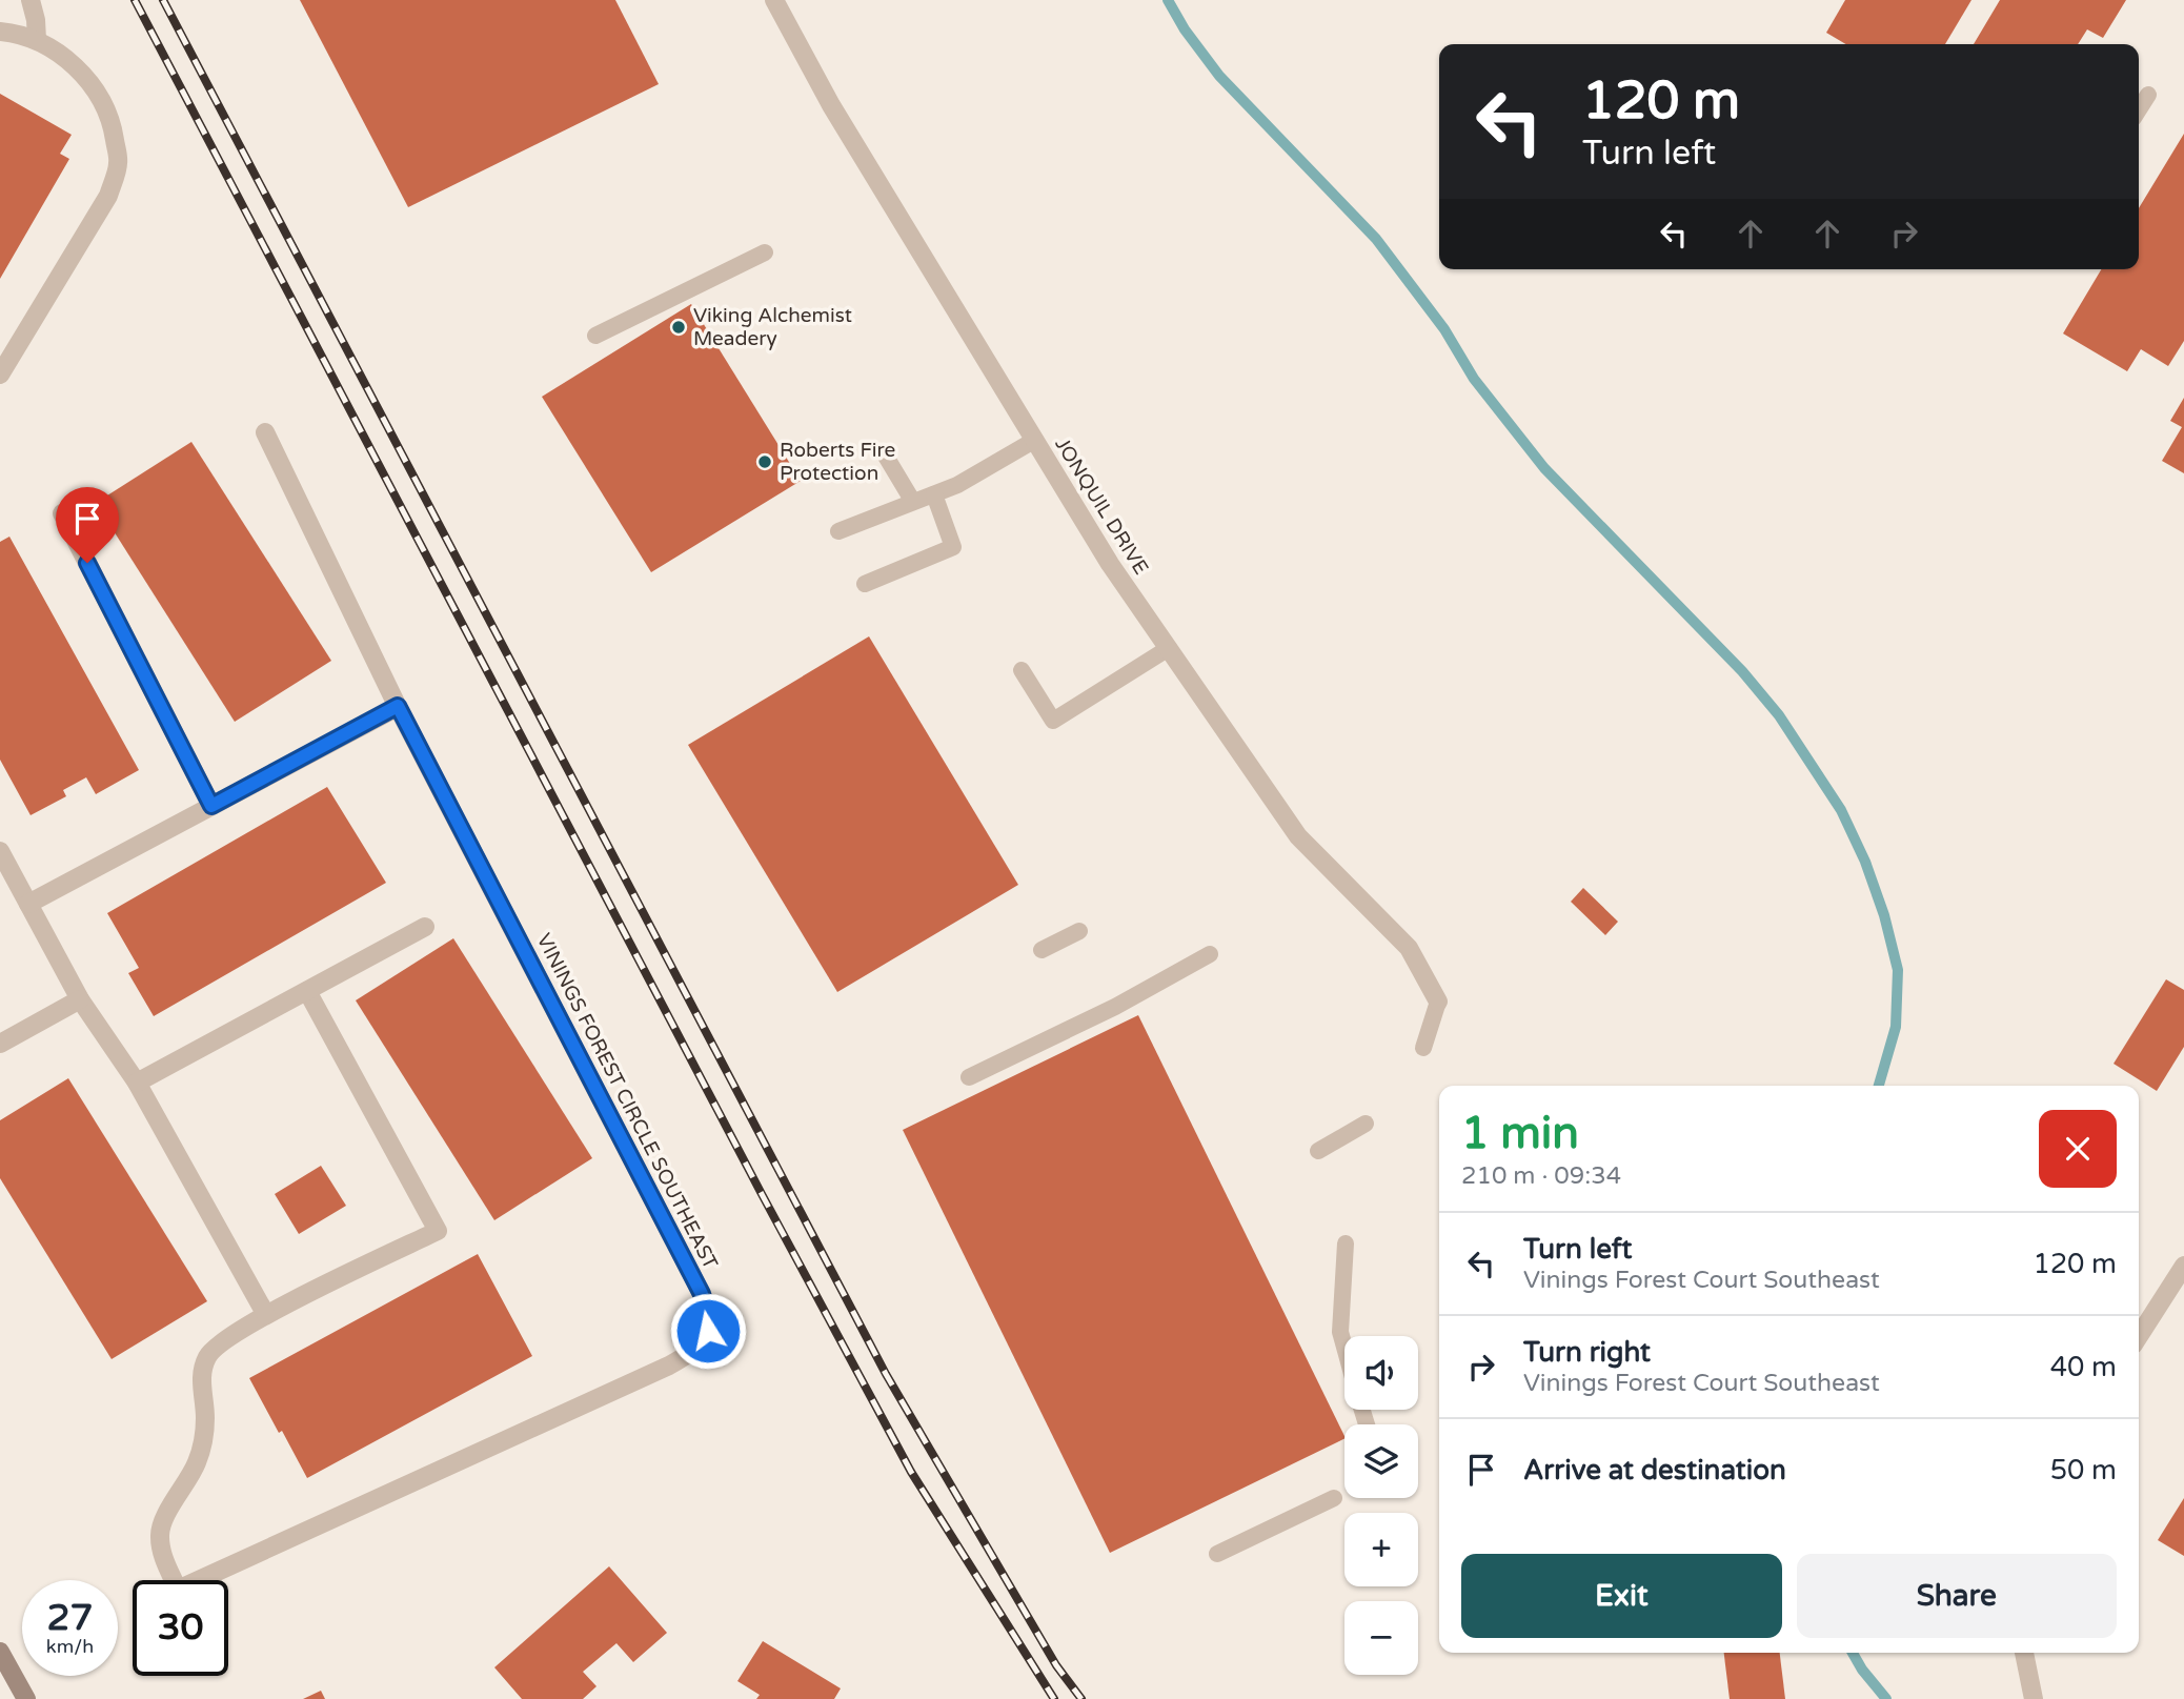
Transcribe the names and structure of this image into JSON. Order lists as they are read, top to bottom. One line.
{"streets":{"street":["JONQUIL DRIVE","VININGS FOREST CIRCLE SOUTHEAST"]},"places":["Viking Alchemist Meadery","Roberts Fire Protection"],"page":{"turn":["120 m","Turn left"],"heading":["1 min","210 m · 09:34"],"list":[{"name":"Turn left","note":"Vinings Forest Court Southeast","value":"120 m"},{"name":"Turn right","note":"Vinings Forest Court Southeast","value":"40 m"},{"name":"Arrive at destination","value":"50 m"}],"map_buttons":["+","−"],"buttons":["Exit","Share"],"speed":"27 km/h","limit":"30"}}
